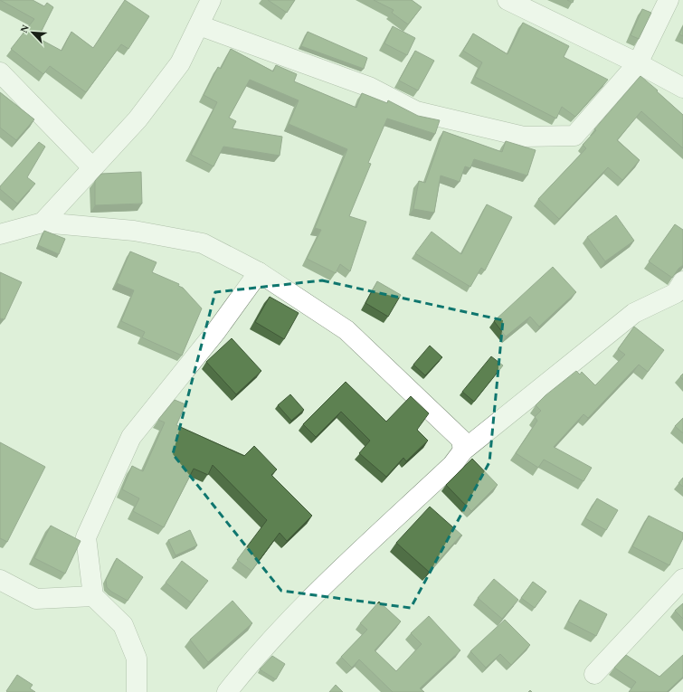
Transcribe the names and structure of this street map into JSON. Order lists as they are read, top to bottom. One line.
{"north":"top left"}
